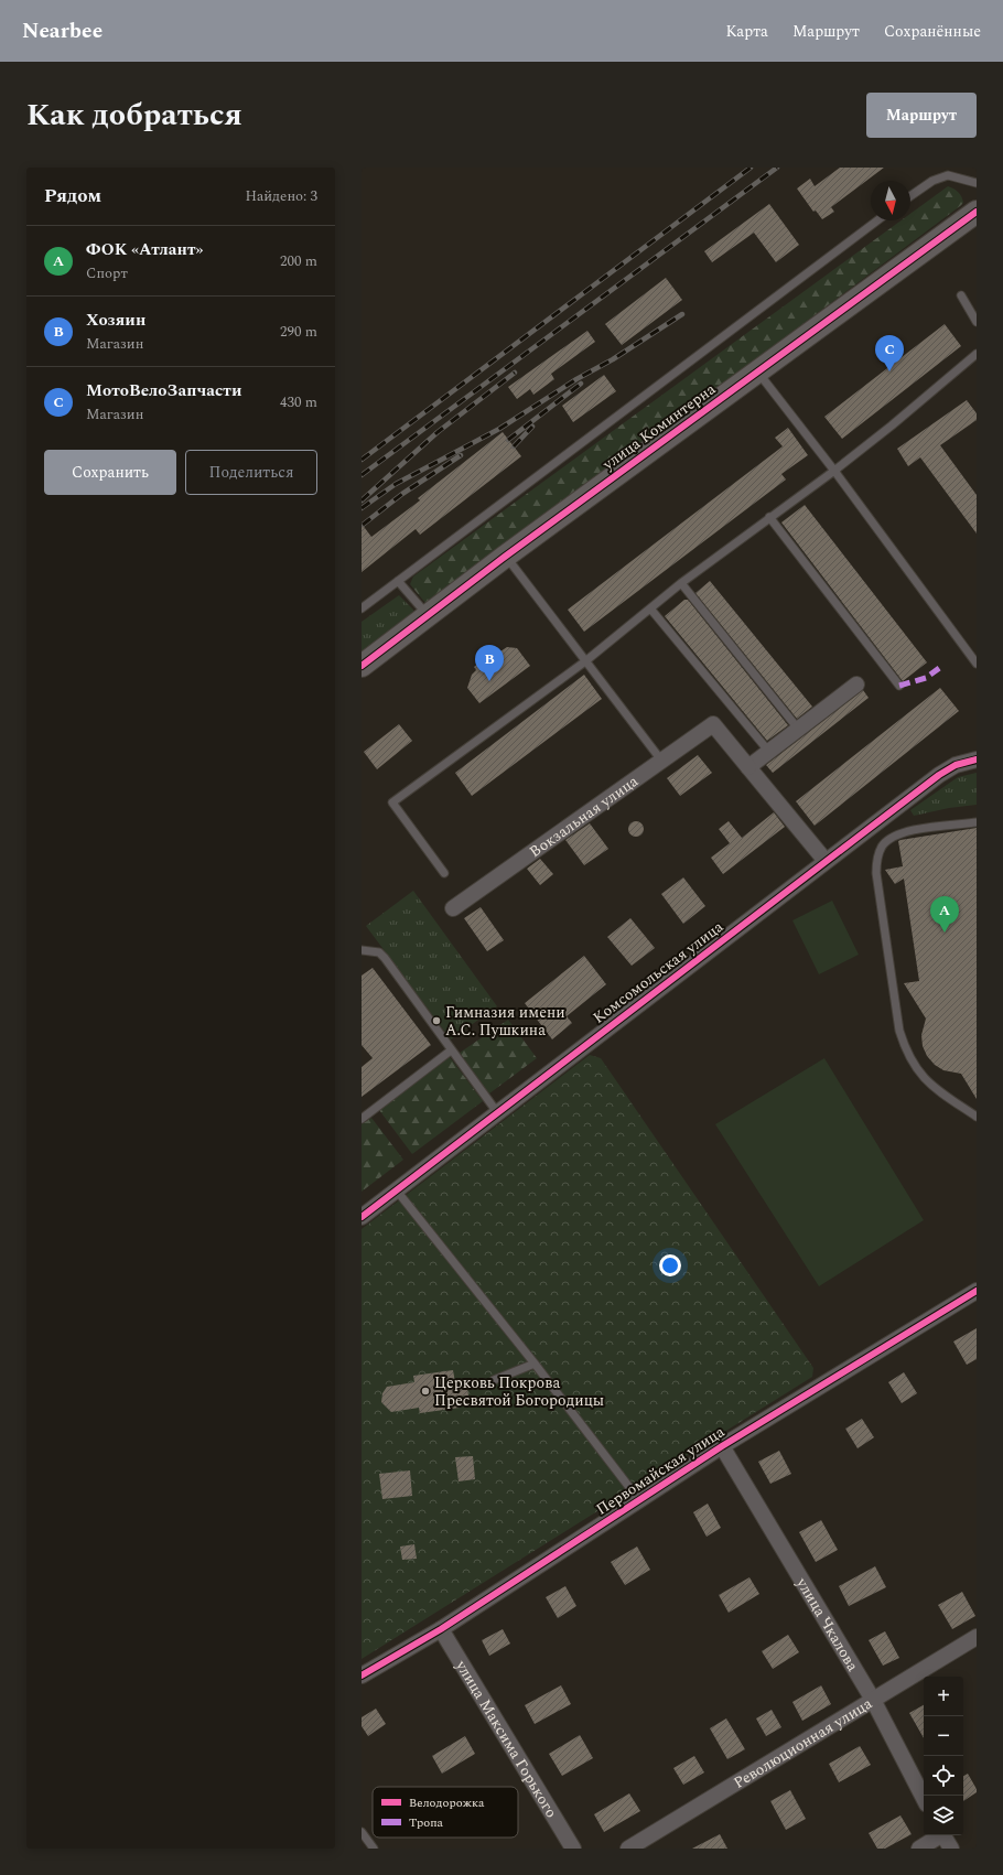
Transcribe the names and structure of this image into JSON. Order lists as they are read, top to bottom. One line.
{"streets":{"street":["улица Коминтерна","Вокзальная улица","Комсомольская улица","Первомайская улица","улица Чкалова","улица Максима Горького","Революционная улица"]},"crossings":[["Первомайская улица","улица Чкалова"],["Первомайская улица","улица Максима Горького"],["улица Чкалова","Революционная улица"]],"places":["Гимназия имени А.С. Пушкина","Церковь Покрова Пресвятой Богородицы"],"legend":["Велодорожка","Тропа"],"north":"bottom","page":{"header":"Nearbee","nav":["Карта","Маршрут","Сохранённые"],"title":"Как добраться","buttons":["Маршрут",["Сохранить","Поделиться"]],"heading":["Рядом","Найдено: 3"],"list":[{"mark":"A","name":"ФОК «Атлант»","note":"Спорт","value":"200 m"},{"mark":"B","name":"Хозяин","note":"Магазин","value":"290 m"},{"mark":"C","name":"МотоВелоЗапчасти","note":"Магазин","value":"430 m"}],"pins":["C","B","A"],"map_buttons":["+","−"]}}
